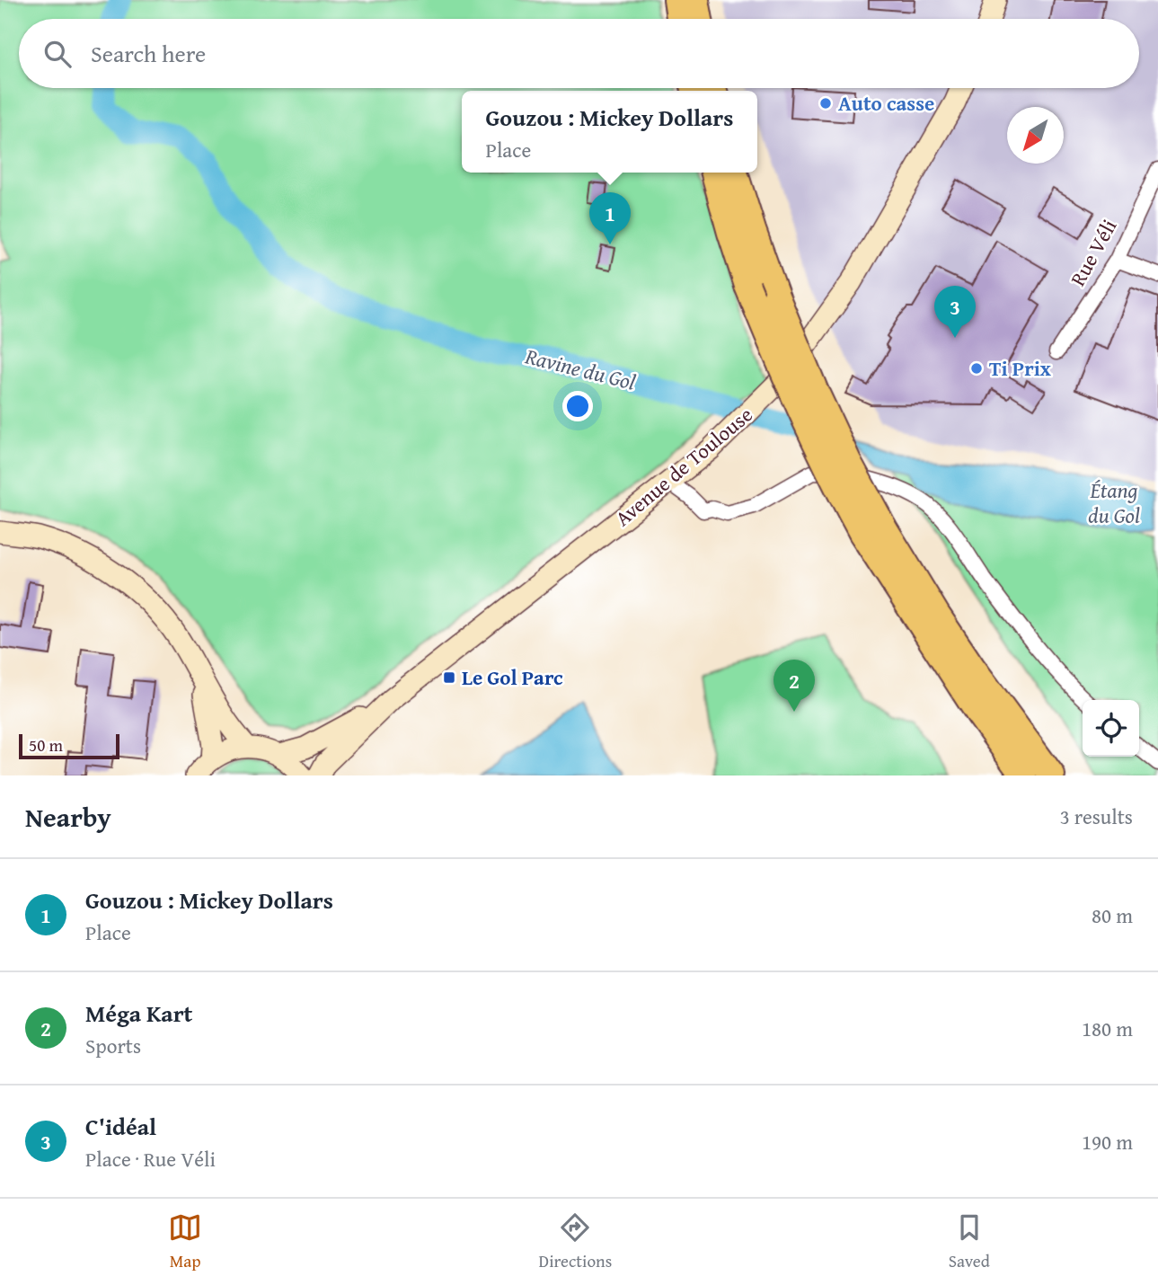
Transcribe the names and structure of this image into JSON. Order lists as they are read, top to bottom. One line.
{"streets":{"main road":["Avenue de Toulouse"],"street":["Rue Véli"]},"water":["Ravine du Gol","Étang du Gol"],"places":{"other":["Auto casse","Ti Prix"],"transit":["Le Gol Parc"]},"scale_bar":"50 m","north":"bottom left","page":{"search":"Search here","popup":["Gouzou : Mickey Dollars","Place"],"pins":["1","3","2"],"scale":"50 m","heading":["Nearby","3 results"],"list":[{"mark":"1","name":"Gouzou : Mickey Dollars","note":"Place","value":"80 m"},{"mark":"2","name":"Méga Kart","note":"Sports","value":"180 m"},{"mark":"3","name":"C'idéal","note":"Place · Rue Véli","value":"190 m"}],"nav":["Map","Directions","Saved"]}}
